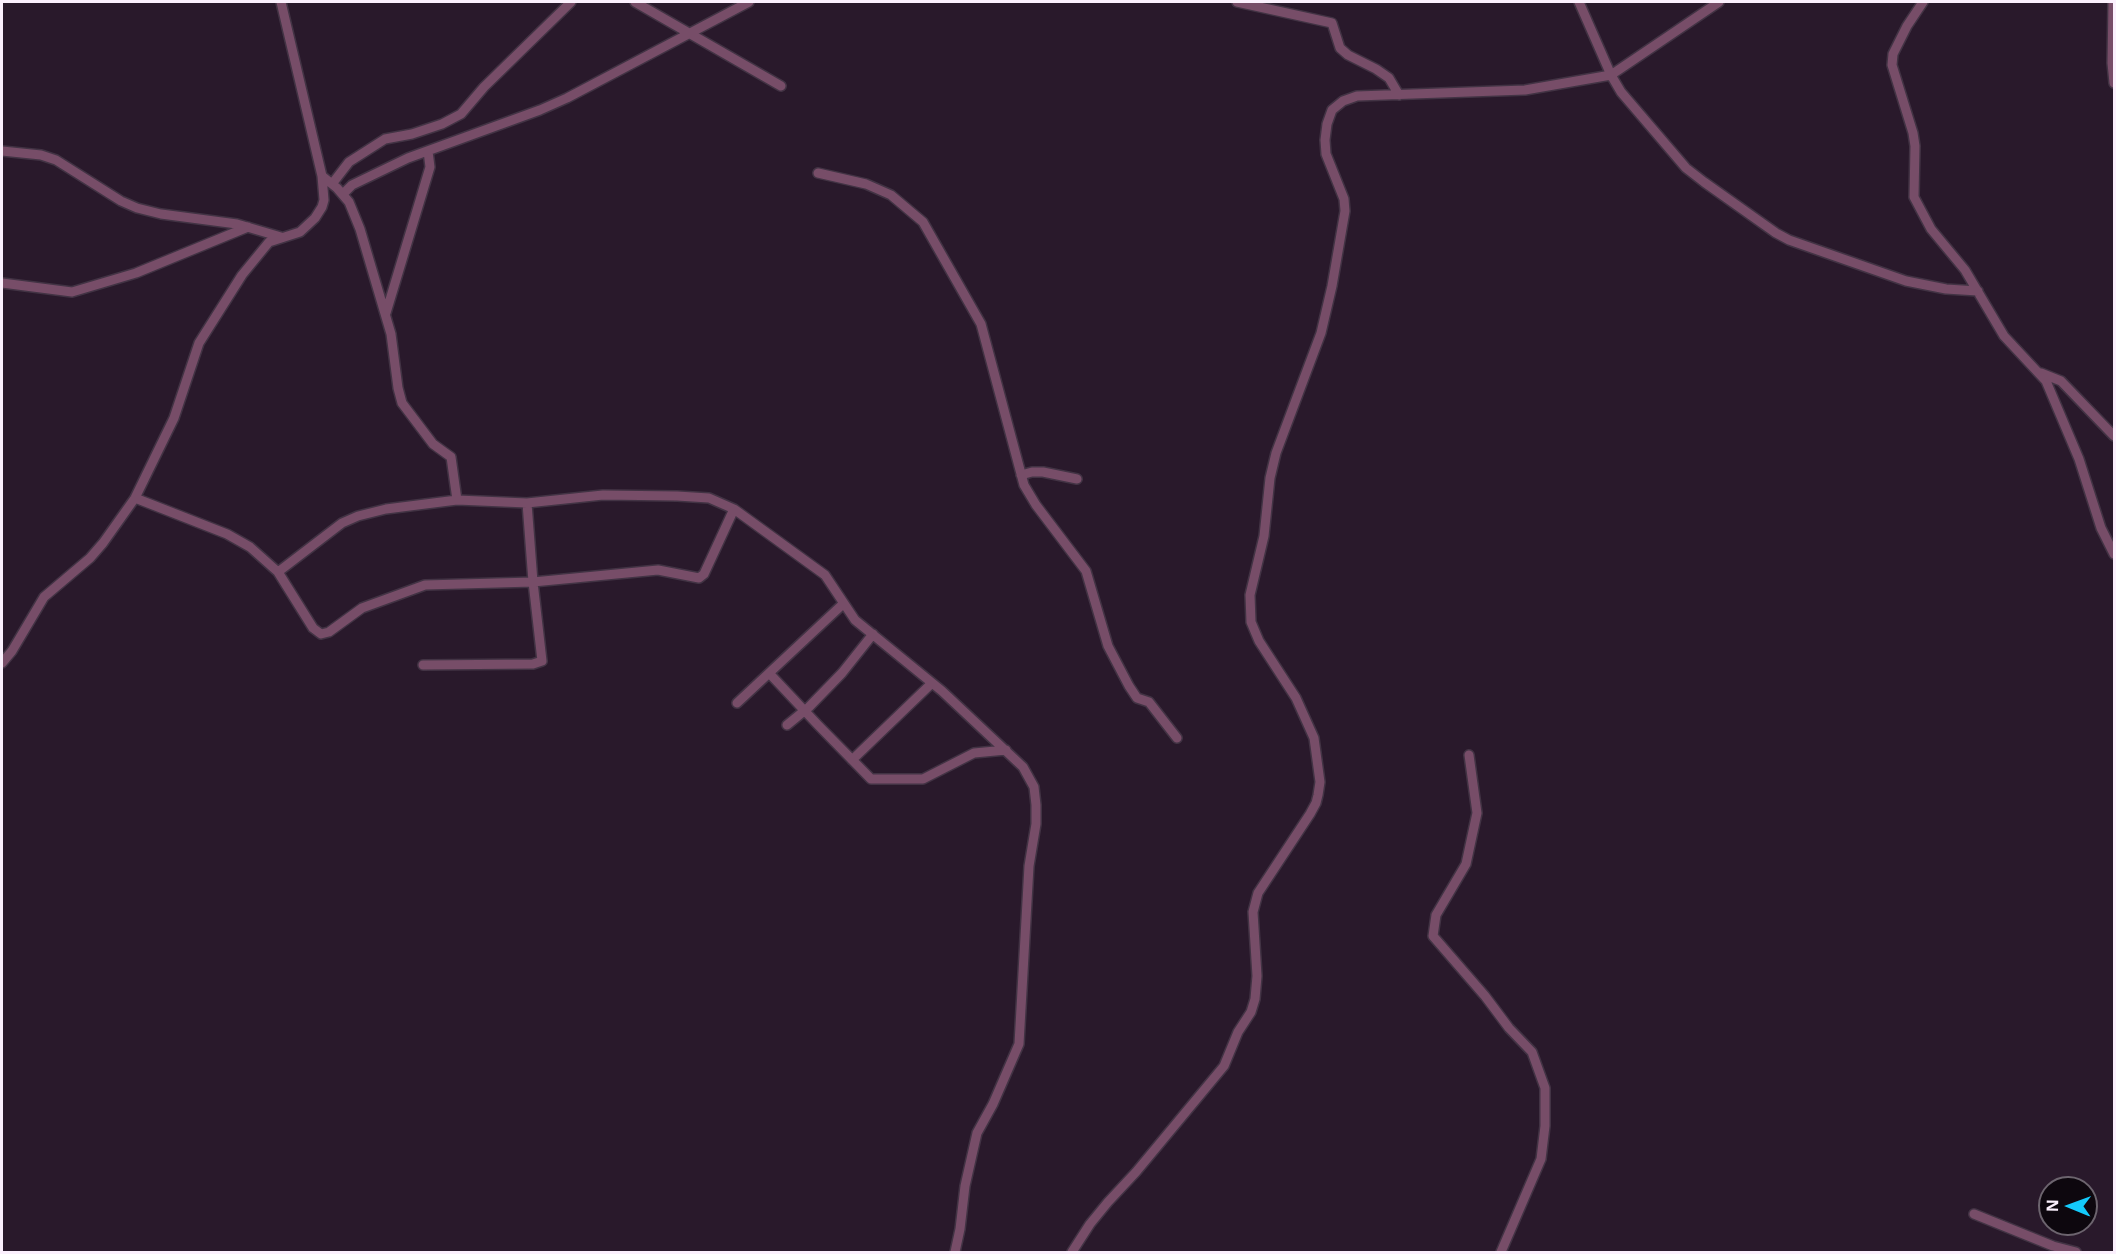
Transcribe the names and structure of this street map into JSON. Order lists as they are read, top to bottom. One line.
{"north":"left"}
